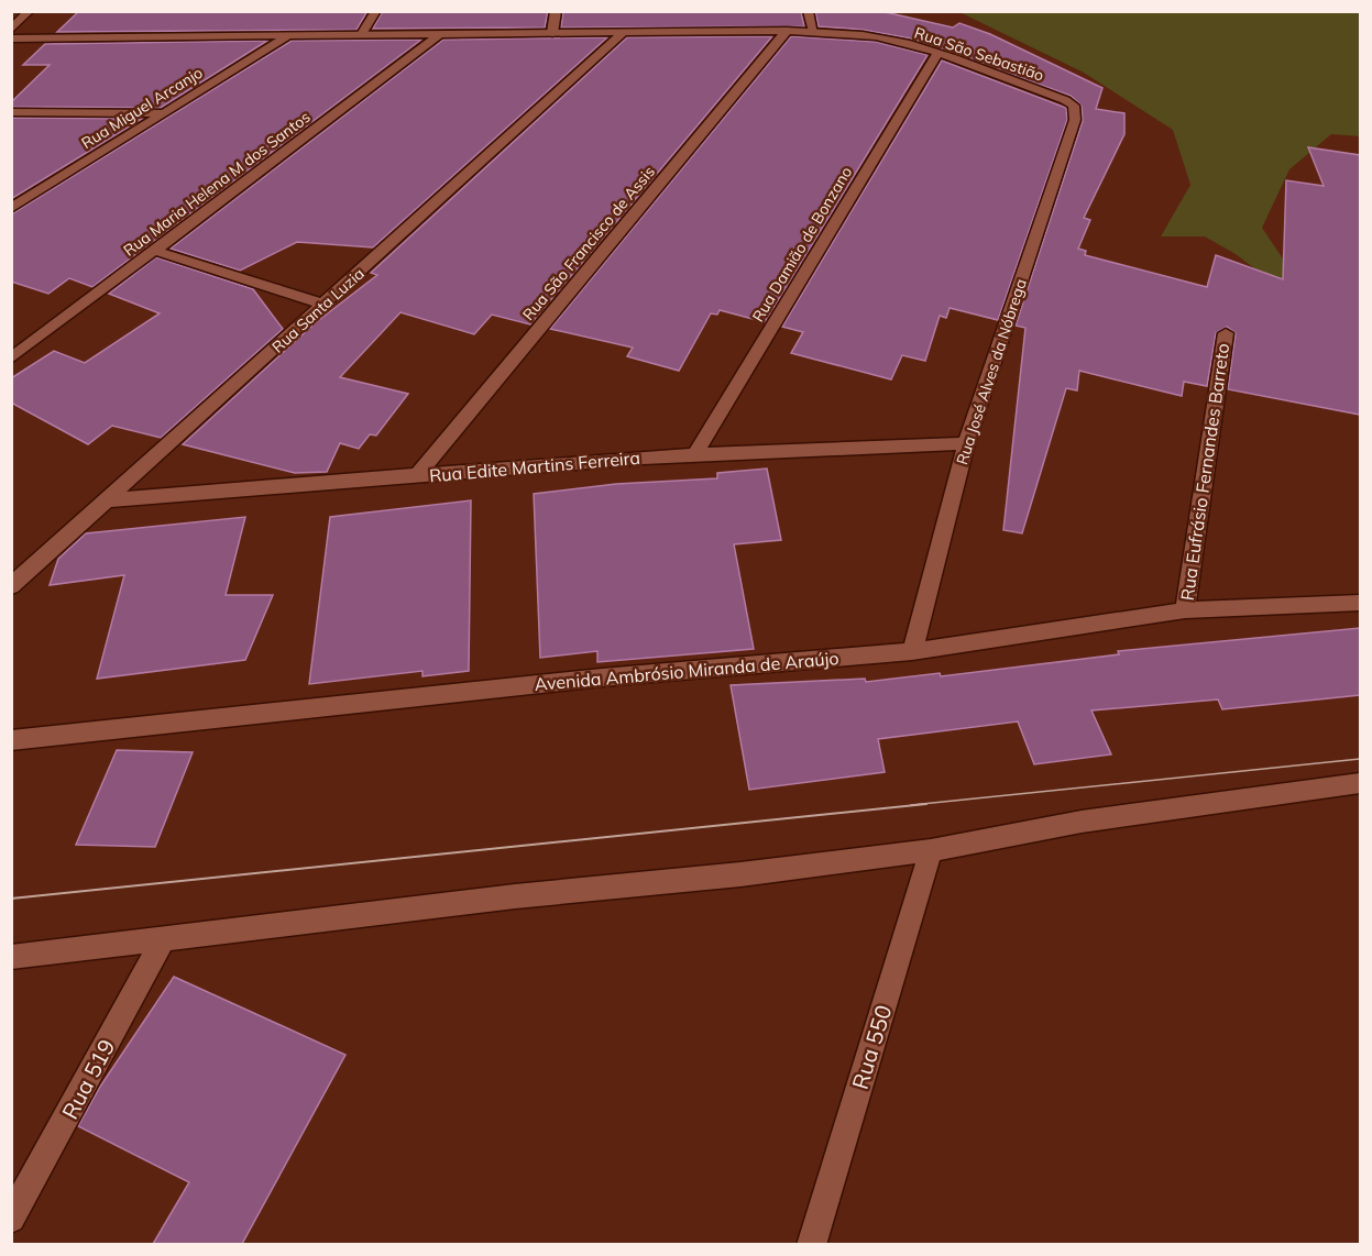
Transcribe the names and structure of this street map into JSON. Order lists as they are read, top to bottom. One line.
{"streets":{"street":["Rua São Sebastião","Rua Miguel Arcanjo","Rua Maria Helena M dos Santos","Rua São Francisco de Assis","Rua Damião de Bonzano","Rua Santa Luzia","Rua José Alves da Nóbrega","Rua Edite Martins Ferreira","Rua Eufrásio Fernandes Barreto","Avenida Ambrósio Miranda de Araújo","Rua 550","Rua 519"]},"crossings":[["Rua São Sebastião","Rua Miguel Arcanjo"],["Rua São Sebastião","Rua Maria Helena M dos Santos"],["Rua São Sebastião","Rua São Francisco de Assis"],["Rua São Sebastião","Rua Damião de Bonzano"],["Rua São Sebastião","Rua Santa Luzia"],["Rua São Sebastião","Rua José Alves da Nóbrega"],["Rua São Francisco de Assis","Rua Edite Martins Ferreira"],["Rua Damião de Bonzano","Rua Edite Martins Ferreira"],["Rua Santa Luzia","Rua Edite Martins Ferreira"],["Rua José Alves da Nóbrega","Rua Edite Martins Ferreira"],["Rua José Alves da Nóbrega","Avenida Ambrósio Miranda de Araújo"],["Rua Eufrásio Fernandes Barreto","Avenida Ambrósio Miranda de Araújo"]]}
